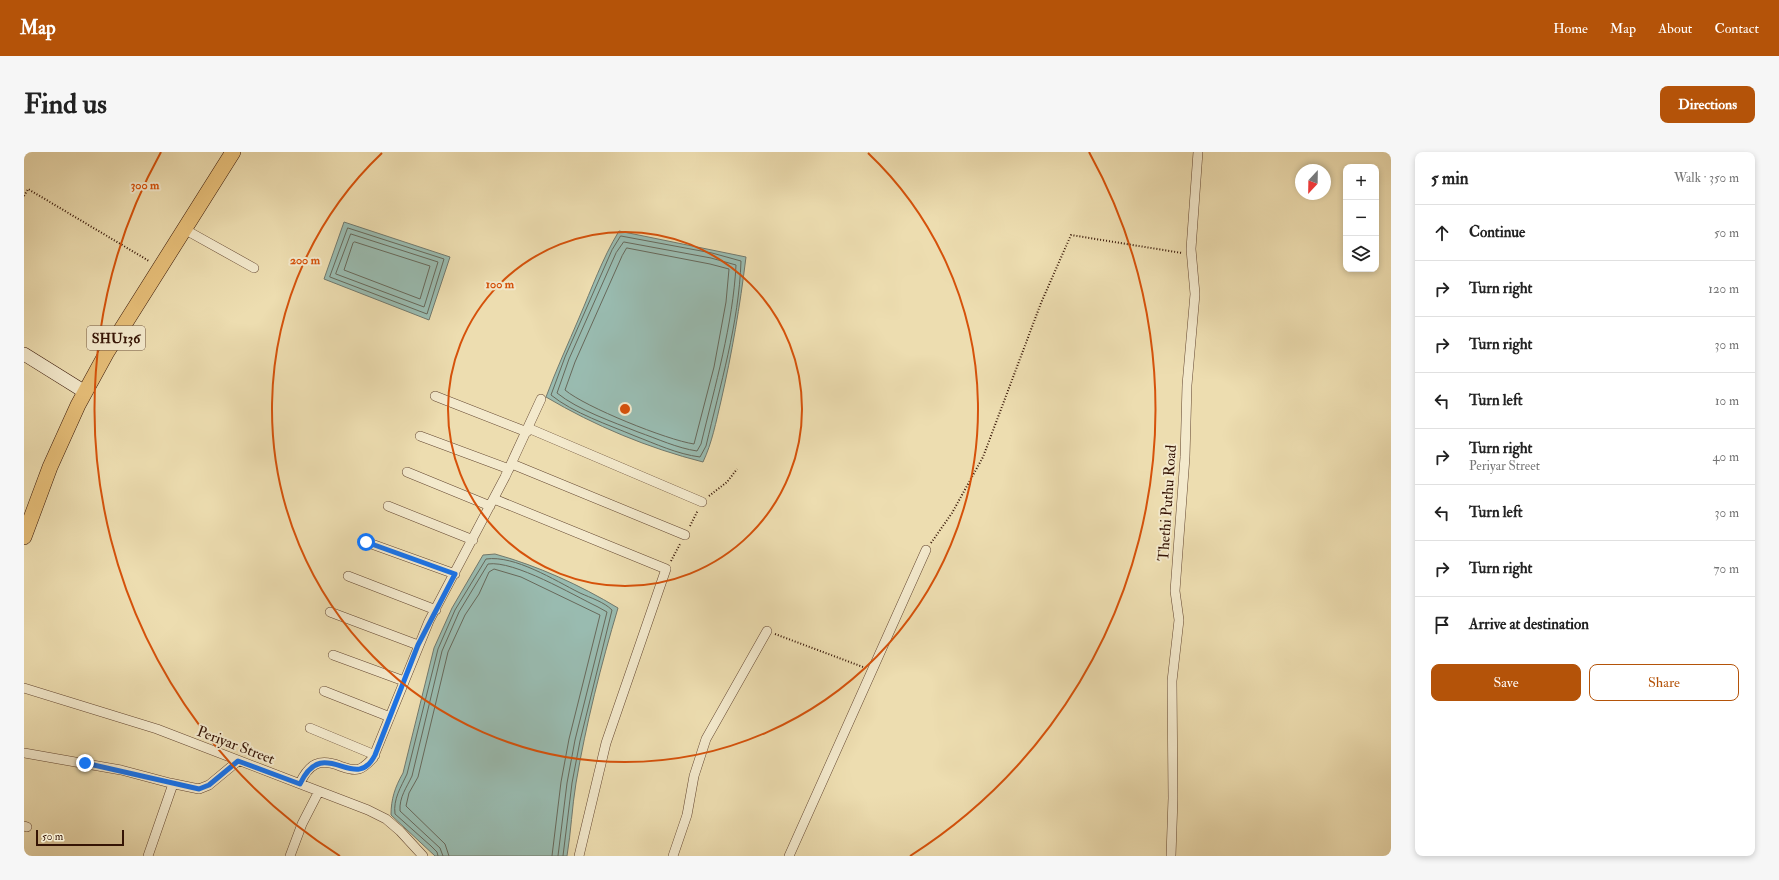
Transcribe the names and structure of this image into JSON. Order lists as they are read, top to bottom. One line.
{"streets":{"main road":["SHU136"],"street":["Thethi Puthu Road","Periyar Street"]},"scale_bar":"50 m","north":"bottom","page":{"header":"Map","nav":["Home","Map","About","Contact"],"buttons":["Directions",["Save","Share"]],"title":"Find us","heading":["5 min","Walk · 350 m"],"map_buttons":["+","−"],"list":[["Continue","50 m"],["Turn right","120 m"],["Turn right","30 m"],["Turn left","10 m"],["Turn right","Periyar Street","40 m"],["Turn left","30 m"],["Turn right","70 m"],"Arrive at destination"],"scale":"50 m"},"rings":["300 m","200 m","100 m"]}
